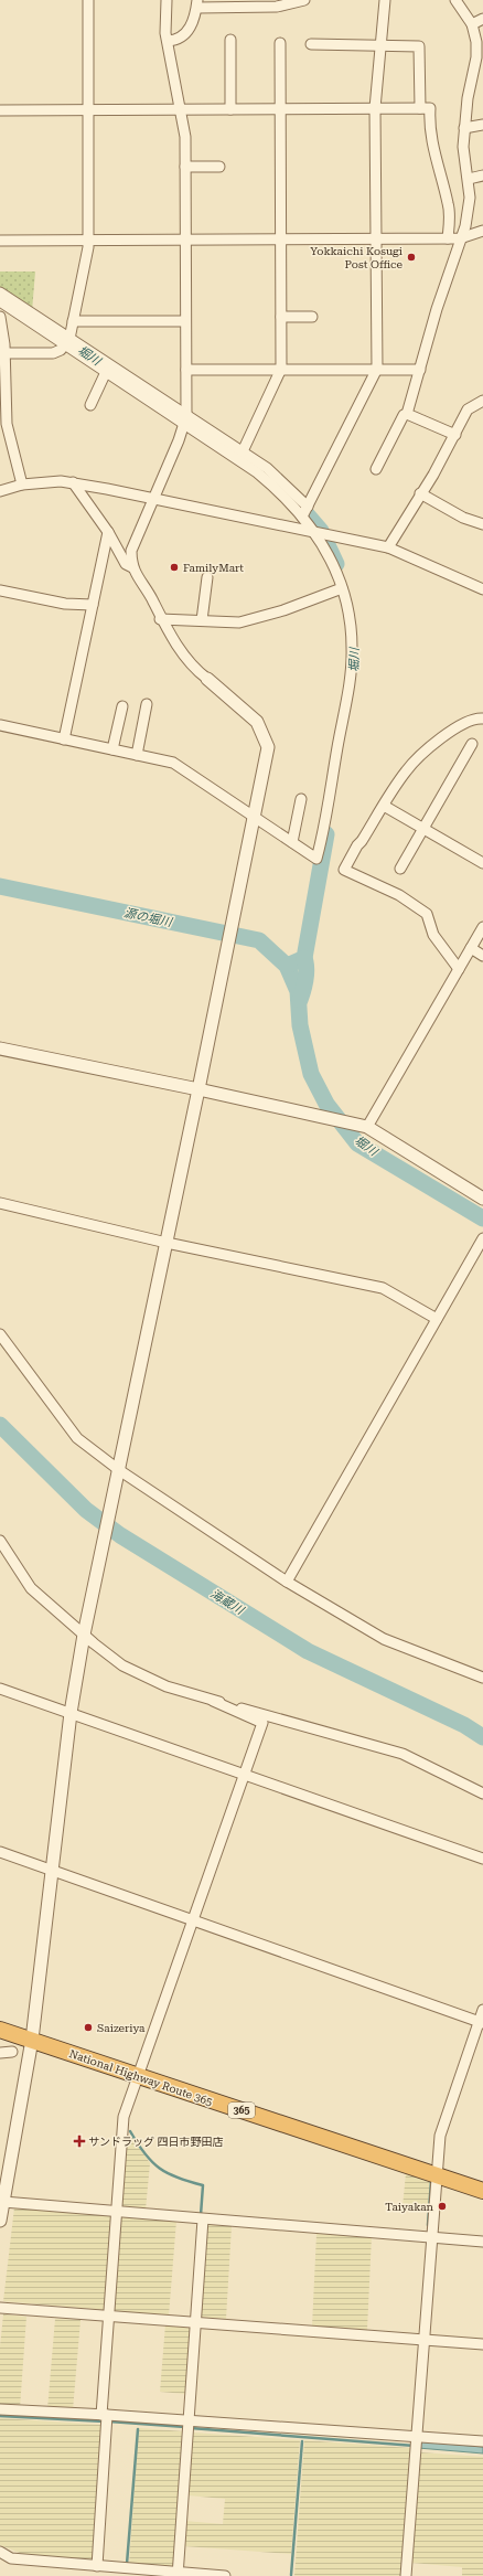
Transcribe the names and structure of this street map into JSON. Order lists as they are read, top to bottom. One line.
{"streets":{"highway":["National Highway Route 365","365"]},"water":["堀川","源の堀川","海蔵川"],"places":{"other":["Yokkaichi Kosugi Post Office","FamilyMart","Saizeriya","Taiyakan"],"health":["サンドラッグ 四日市野田店"]}}
